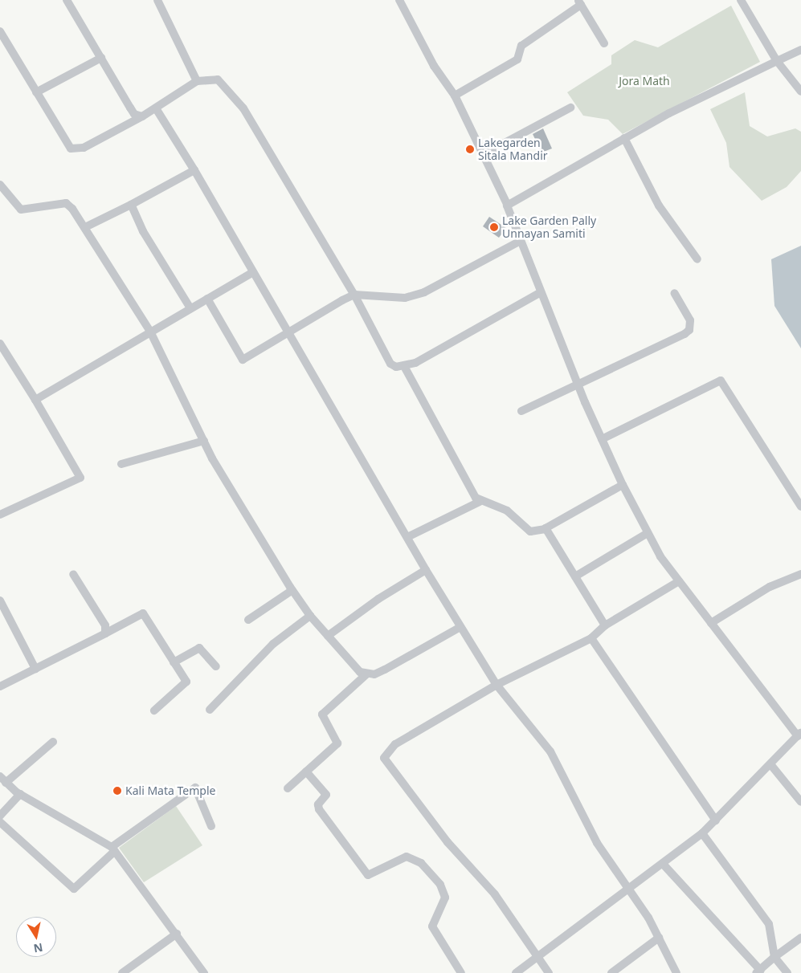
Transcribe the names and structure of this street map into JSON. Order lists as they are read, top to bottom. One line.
{"parks":["Jora Math"],"places":["Lakegarden Sitala Mandir","Lake Garden Pally Unnayan Samiti","Kali Mata Temple"],"north":"bottom"}
